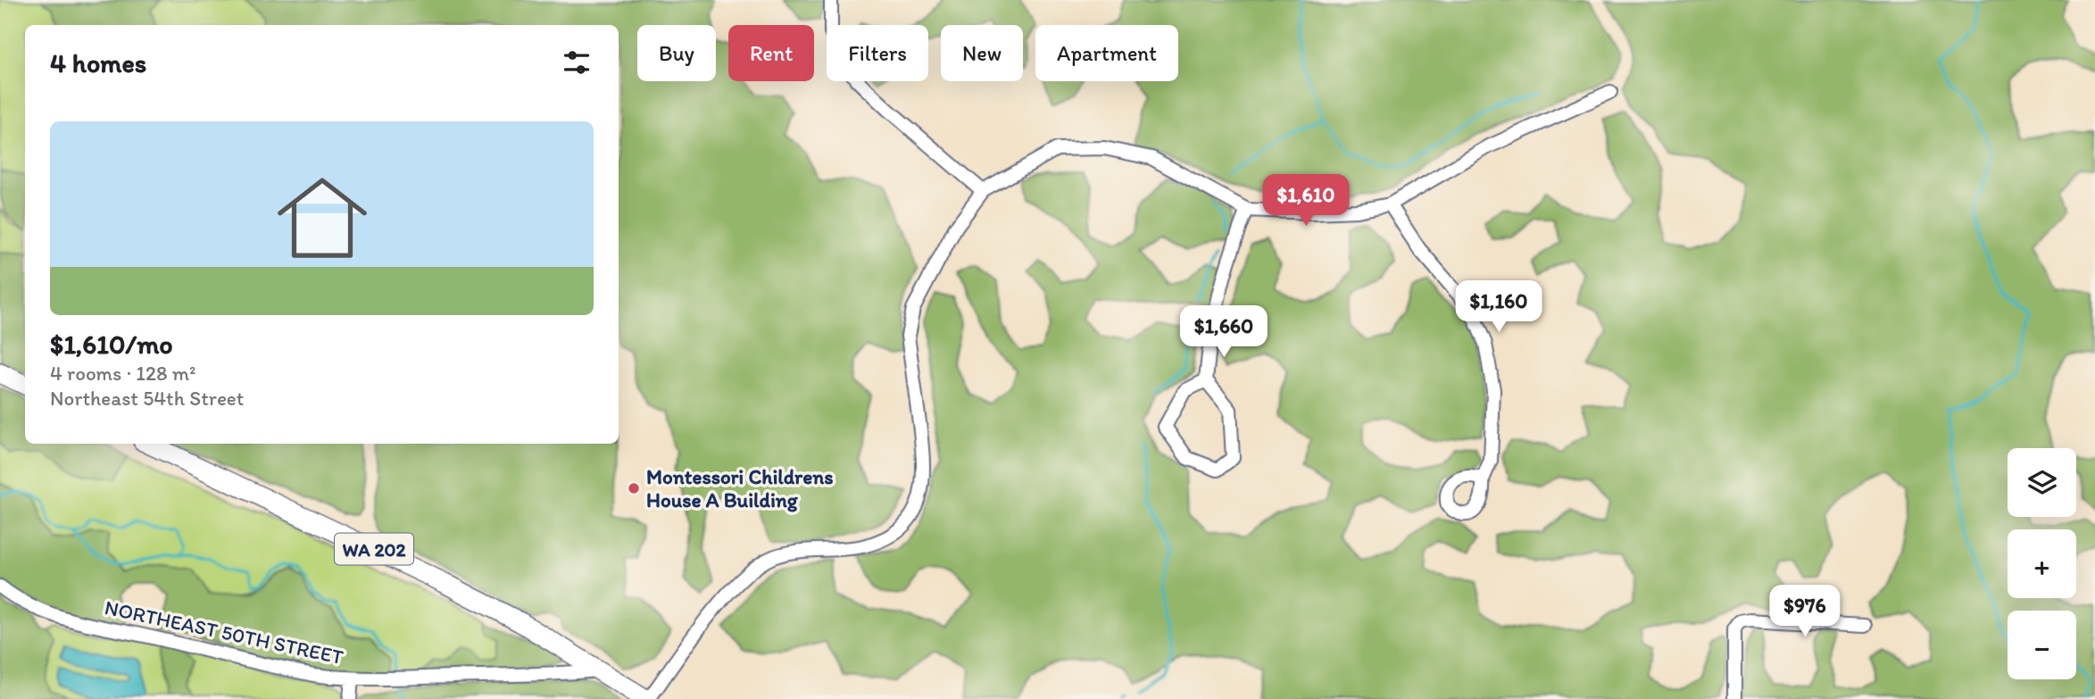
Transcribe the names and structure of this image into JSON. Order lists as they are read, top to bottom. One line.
{"streets":{"main road":["WA 202"],"street":["NORTHEAST 50TH STREET"]},"crossings":[["WA 202","NORTHEAST 50TH STREET"]],"places":["Montessori Childrens House A Building"],"page":{"chip":["Buy","Rent","Filters","New","Apartment"],"heading":"4 homes","list":[{"name":"$1,610/mo","note":"4 rooms · 128 m² · Northeast 54th Street"}],"price":["$1,610","$1,160","$1,660","$976"],"map_buttons":["+","−"]}}
